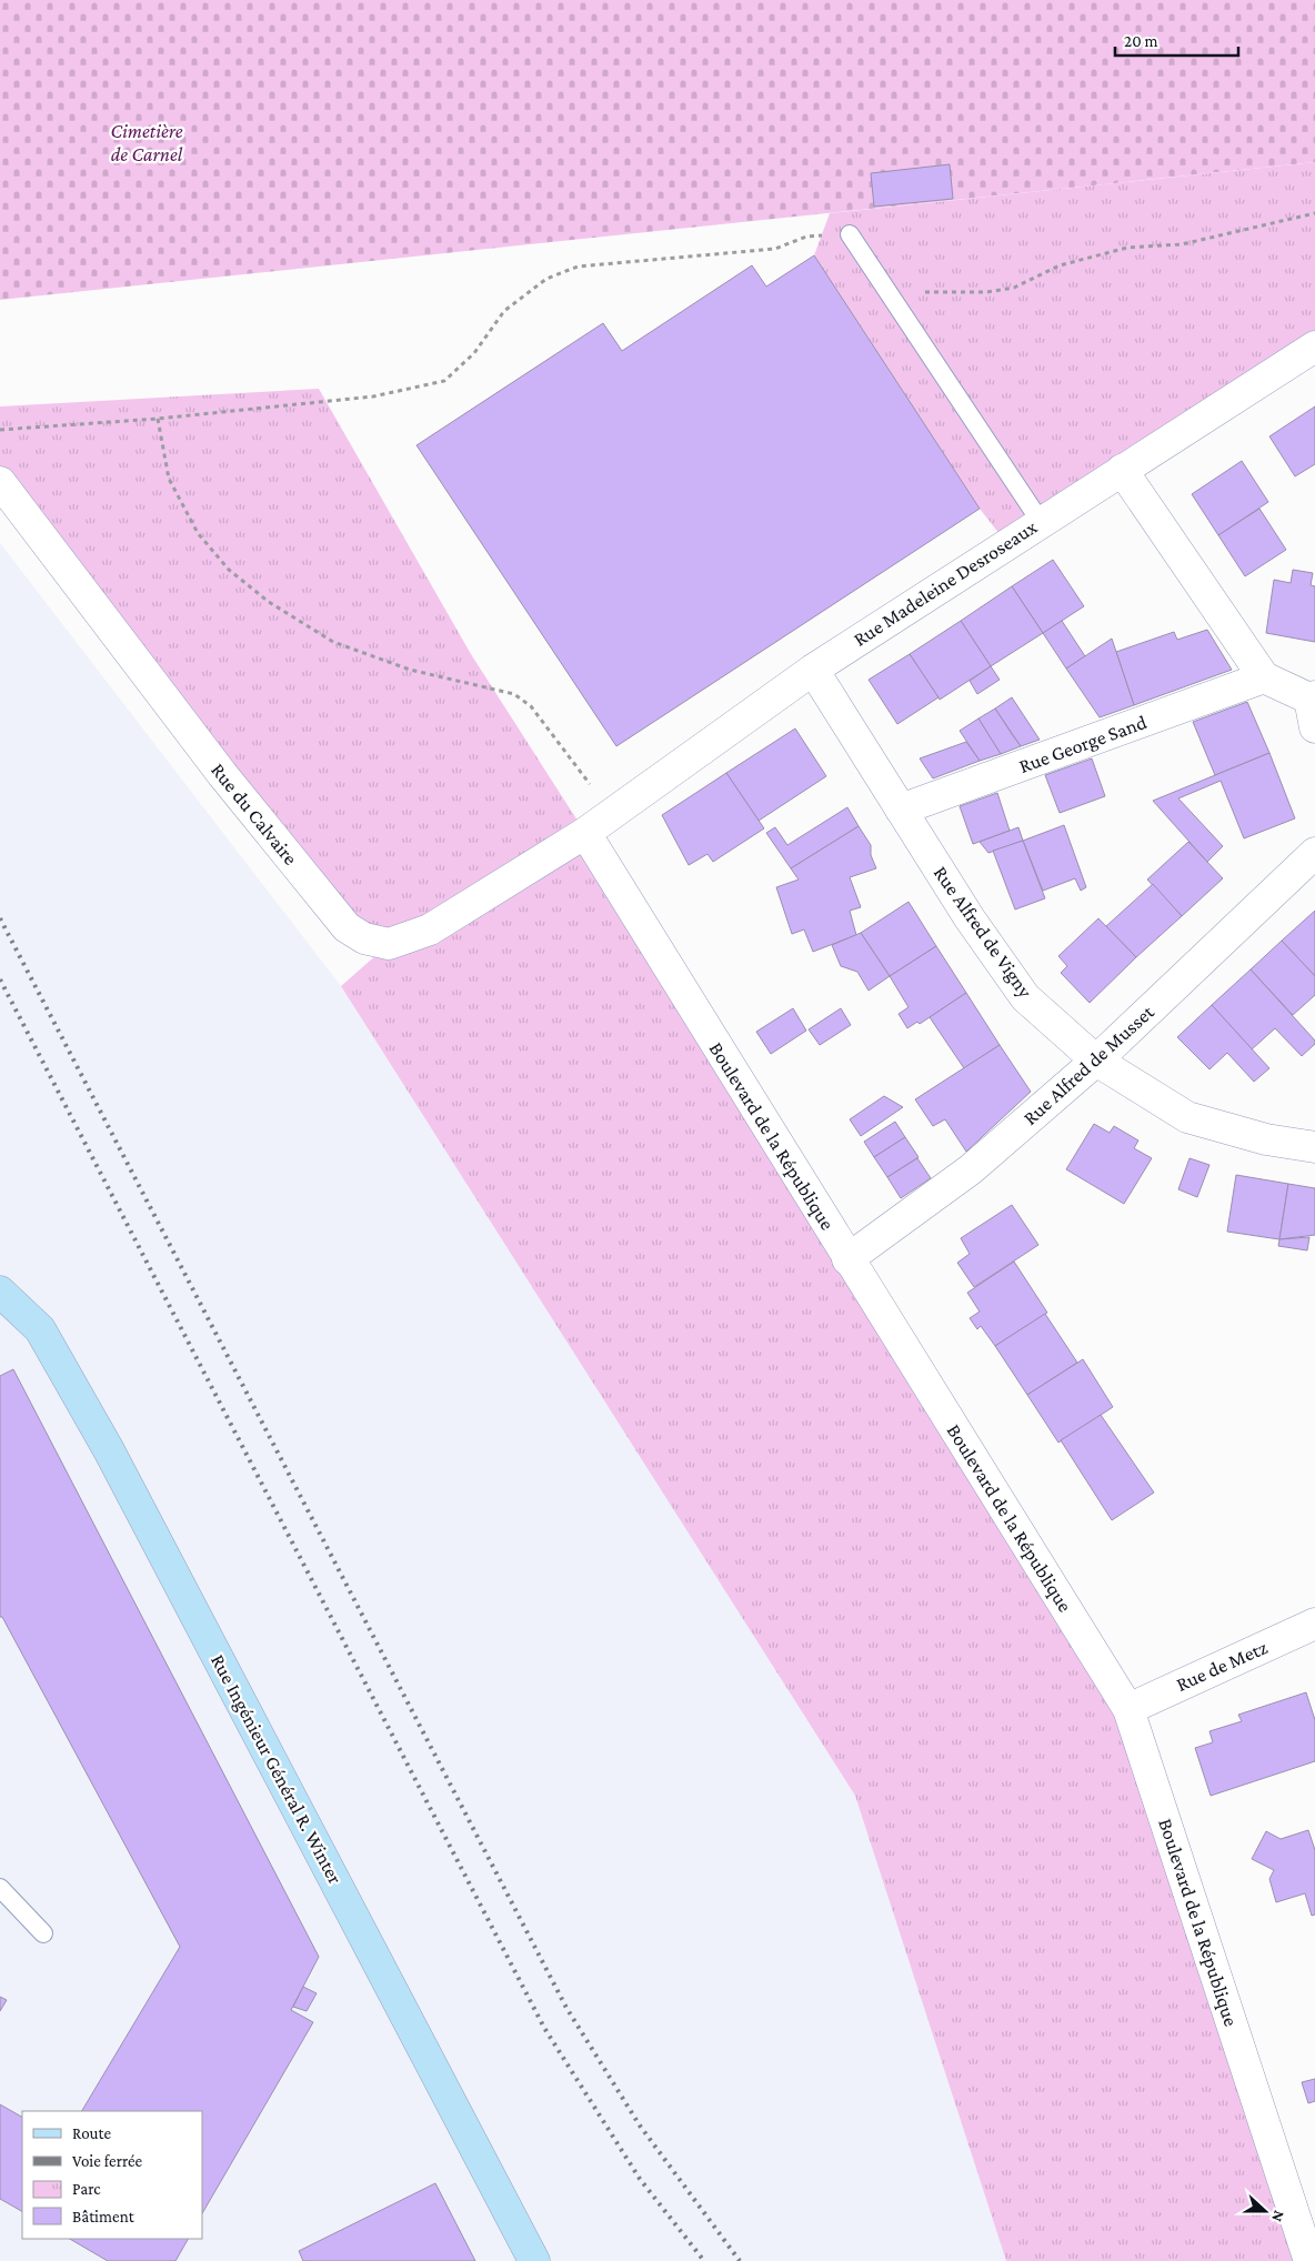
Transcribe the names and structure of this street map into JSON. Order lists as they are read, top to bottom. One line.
{"streets":{"street":["Rue Madeleine Desroseaux","Rue George Sand","Rue du Calvaire","Rue Alfred de Vigny","Rue Alfred de Musset","Boulevard de la République","Rue de Metz","Rue Ingénieur Général R. Winter"]},"crossings":[["Rue Madeleine Desroseaux","Rue du Calvaire"],["Rue Madeleine Desroseaux","Rue Alfred de Vigny"],["Rue Madeleine Desroseaux","Boulevard de la République"],["Rue George Sand","Rue Alfred de Vigny"],["Rue du Calvaire","Boulevard de la République"],["Rue Alfred de Vigny","Rue Alfred de Musset"],["Rue Alfred de Musset","Boulevard de la République"],["Boulevard de la République","Rue de Metz"]],"parks":["Cimetière de Carnel"],"legend":["Route","Voie ferrée","Parc","Bâtiment"],"scale_bar":"20 m","north":"right"}
